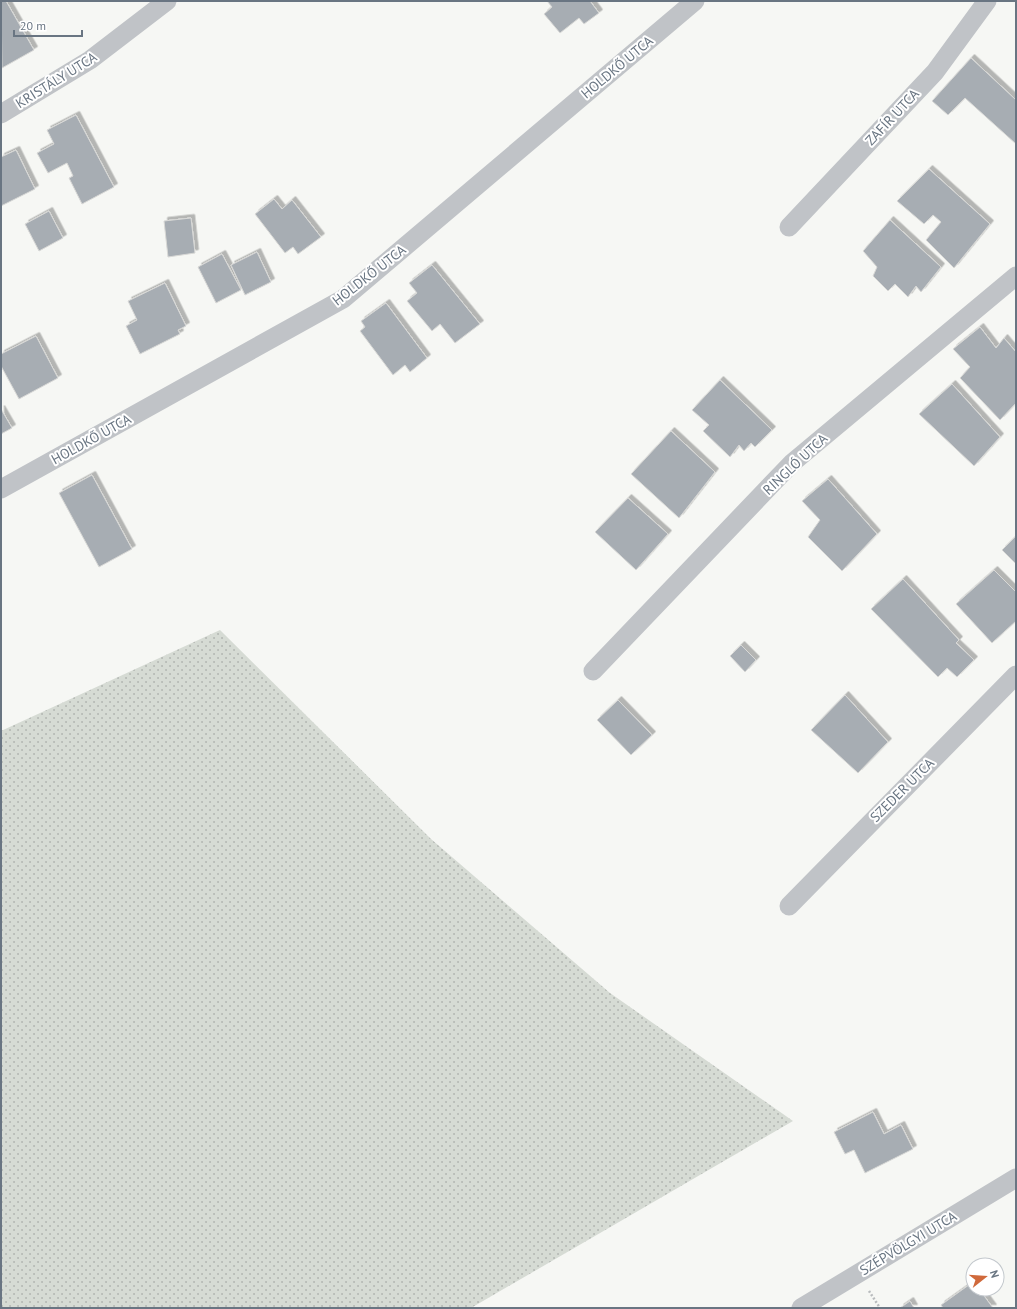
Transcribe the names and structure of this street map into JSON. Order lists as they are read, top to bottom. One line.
{"streets":{"street":["HOLDKŐ UTCA","KRISTÁLY UTCA","ZAFÍR UTCA","RINGLÓ UTCA","SZEDER UTCA","SZÉPVÖLGYI UTCA"]},"scale_bar":"20 m","north":"right"}
